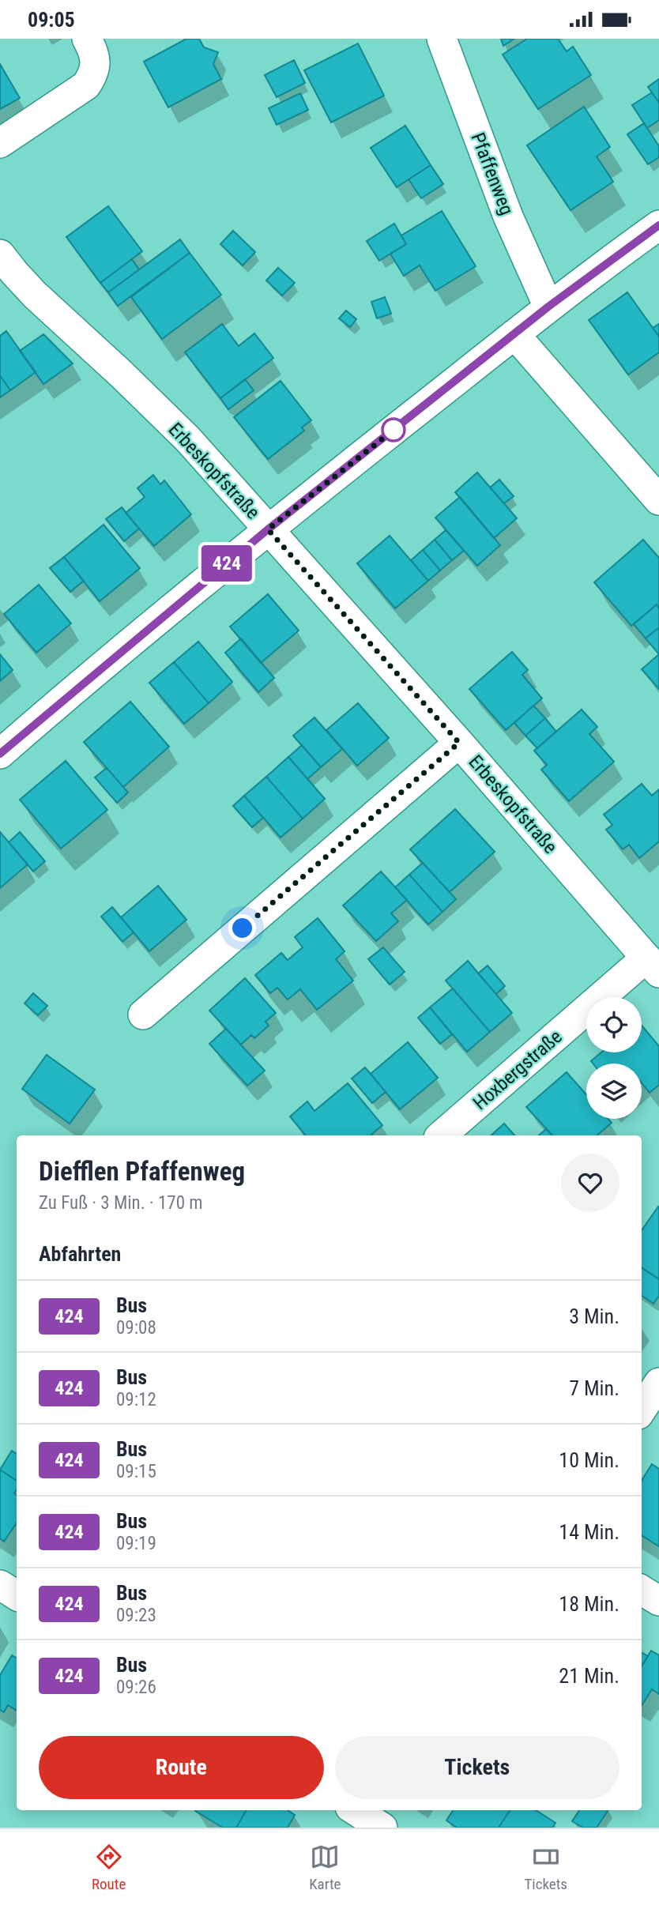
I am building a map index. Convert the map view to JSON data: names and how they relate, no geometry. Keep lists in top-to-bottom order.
{
  "streets": {
    "street": ["Pfaffenweg", "Erbeskopfstraße", "Hoxbergstraße"]
  },
  "crossings": [
    ["Erbeskopfstraße", "Hoxbergstraße"]
  ],
  "lines": ["bus line 424"],
  "page": {
    "status": "09:05",
    "on_map": "424",
    "heading": [
      ["Diefflen Pfaffenweg", "Zu Fuß · 3 Min. · 170 m"],
      "Abfahrten"
    ],
    "list": [
      {
        "mark": "424",
        "name": "Bus",
        "note": "09:08",
        "value": "3 Min."
      },
      {
        "mark": "424",
        "name": "Bus",
        "note": "09:12",
        "value": "7 Min."
      },
      {
        "mark": "424",
        "name": "Bus",
        "note": "09:15",
        "value": "10 Min."
      },
      {
        "mark": "424",
        "name": "Bus",
        "note": "09:19",
        "value": "14 Min."
      },
      {
        "mark": "424",
        "name": "Bus",
        "note": "09:23",
        "value": "18 Min."
      },
      {
        "mark": "424",
        "name": "Bus",
        "note": "09:26",
        "value": "21 Min."
      }
    ],
    "buttons": ["Route", "Tickets"],
    "tabs": ["Route", "Karte", "Tickets"]
  }
}
